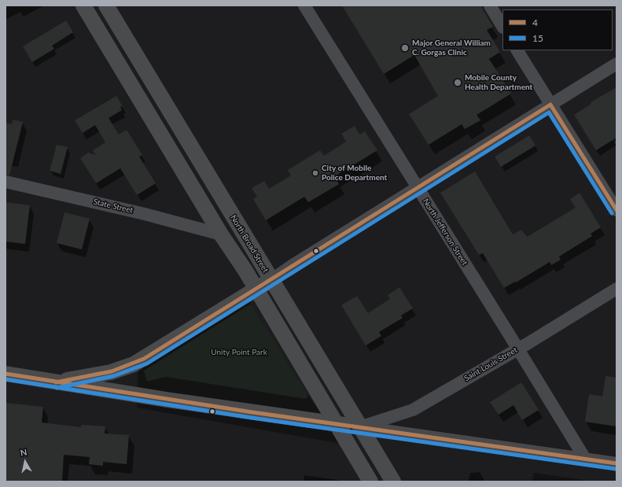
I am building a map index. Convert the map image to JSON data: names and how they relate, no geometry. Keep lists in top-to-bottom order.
{
  "streets": {
    "main road": ["North Broad Street"],
    "street": ["State Street", "North Jefferson Street", "Saint Louis Street"]
  },
  "crossings": [
    ["North Jefferson Street", "Saint Louis Street"],
    ["North Broad Street", "Saint Louis Street"]
  ],
  "parks": ["Unity Point Park"],
  "places": ["Major General William C. Gorgas Clinic", "Mobile County Health Department", "City of Mobile Police Department"],
  "lines": ["transit line 4", "transit line 15"],
  "legend": ["4", "15"],
  "north": "top"
}
